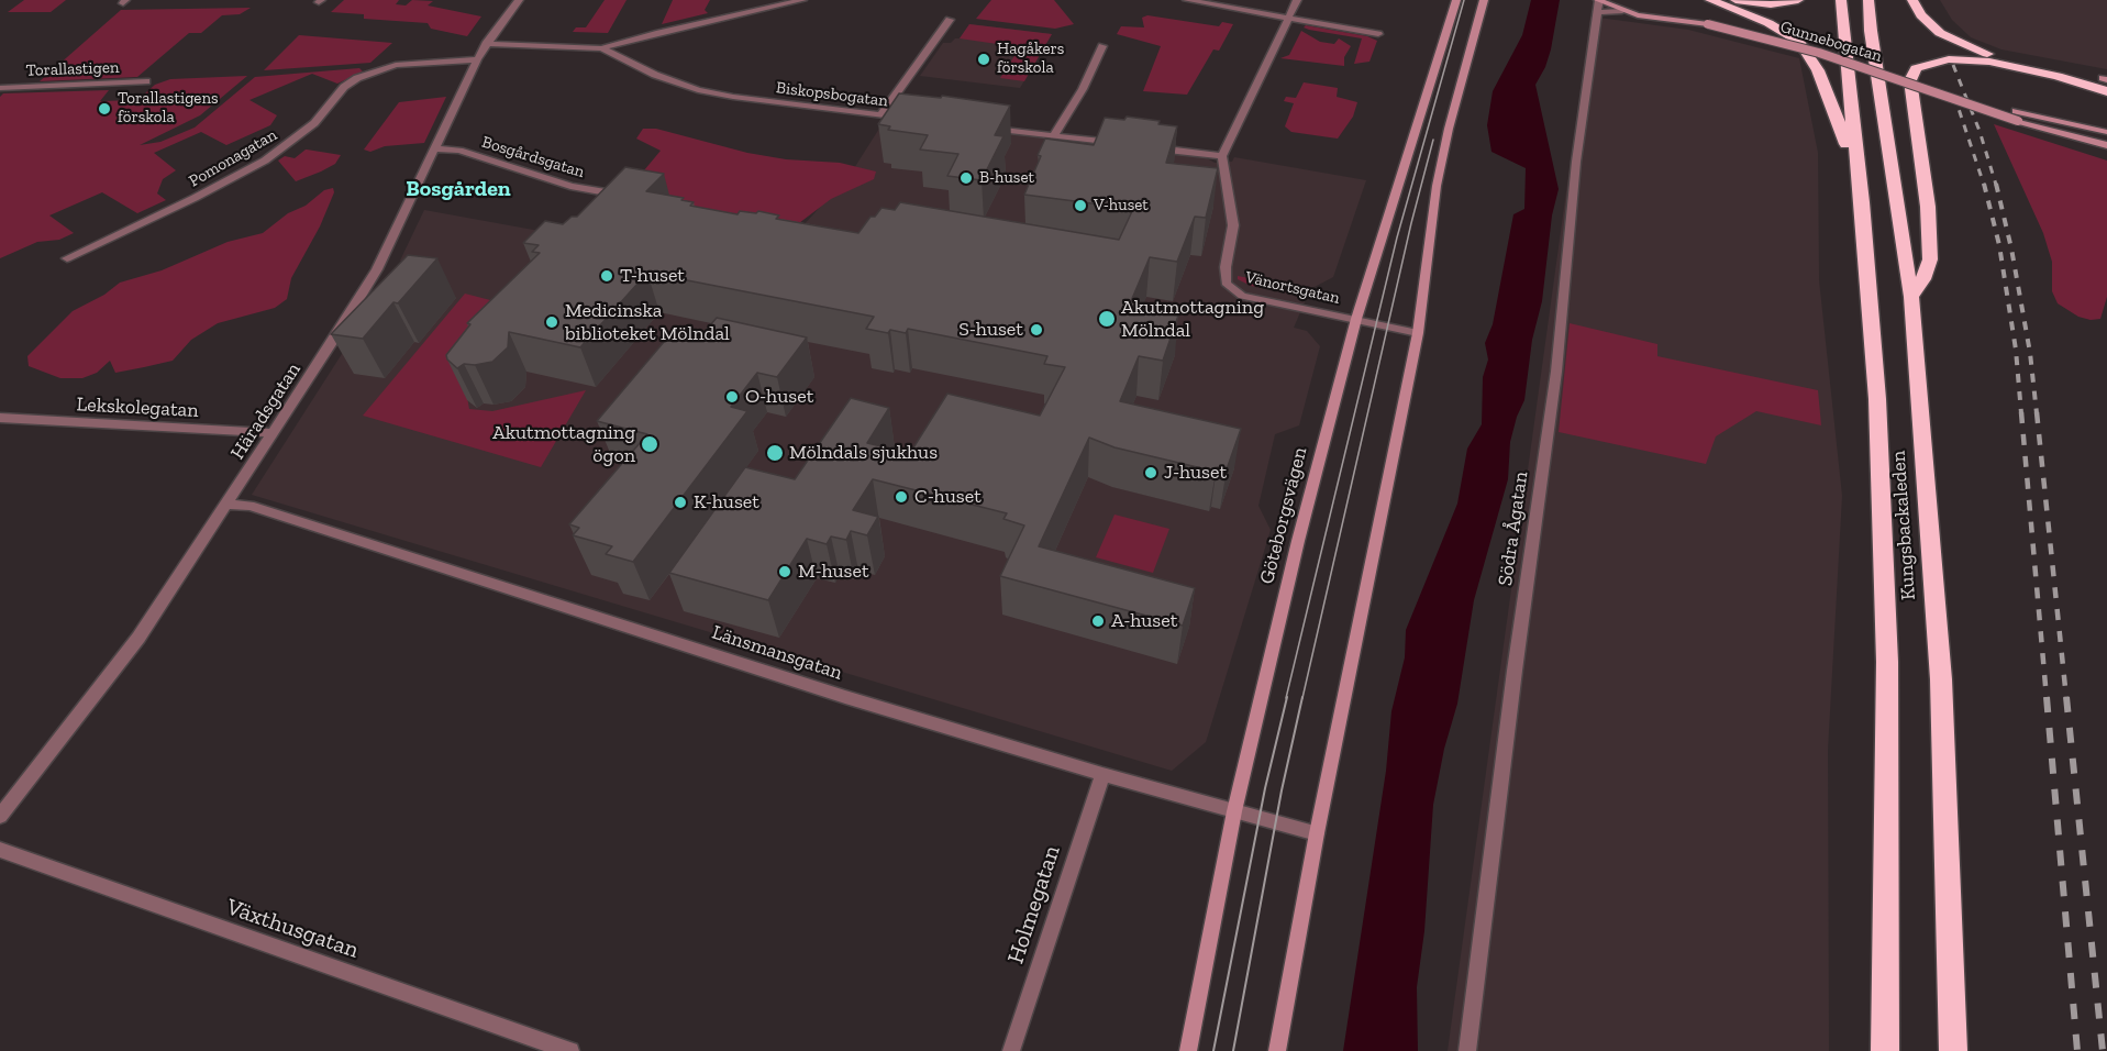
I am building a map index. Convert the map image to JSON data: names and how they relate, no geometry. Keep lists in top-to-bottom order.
{
  "streets": {
    "highway": ["Kungsbackaleden"],
    "main road": ["Gunnebogatan", "Göteborgsvägen"],
    "street": [
      "Torallastigen",
      "Biskopsbogatan",
      "Bosgårdsgatan",
      "Pomonagatan",
      "Vänortsgatan",
      "Lekskolegatan",
      "Häradsgatan",
      "Södra Ågatan",
      "Länsmansgatan",
      "Holmegatan",
      "Växthusgatan"
    ]
  },
  "crossings": [
    ["Biskopsbogatan", "Häradsgatan"],
    ["Bosgårdsgatan", "Häradsgatan"],
    ["Pomonagatan", "Häradsgatan"],
    ["Vänortsgatan", "Göteborgsvägen"],
    ["Lekskolegatan", "Häradsgatan"],
    ["Häradsgatan", "Länsmansgatan"],
    ["Göteborgsvägen", "Länsmansgatan"],
    ["Länsmansgatan", "Holmegatan"]
  ],
  "districts": ["Bosgården"],
  "places": [
    "Hagåkers förskola",
    "Torallastigens förskola",
    "B-huset",
    "V-huset",
    "T-huset",
    "Akutmottagning Mölndal",
    "Medicinska biblioteket Mölndal",
    "S-huset",
    "O-huset",
    "Akutmottagning ögon",
    "Mölndals sjukhus",
    "J-huset",
    "C-huset",
    "K-huset",
    "M-huset",
    "A-huset"
  ]
}
